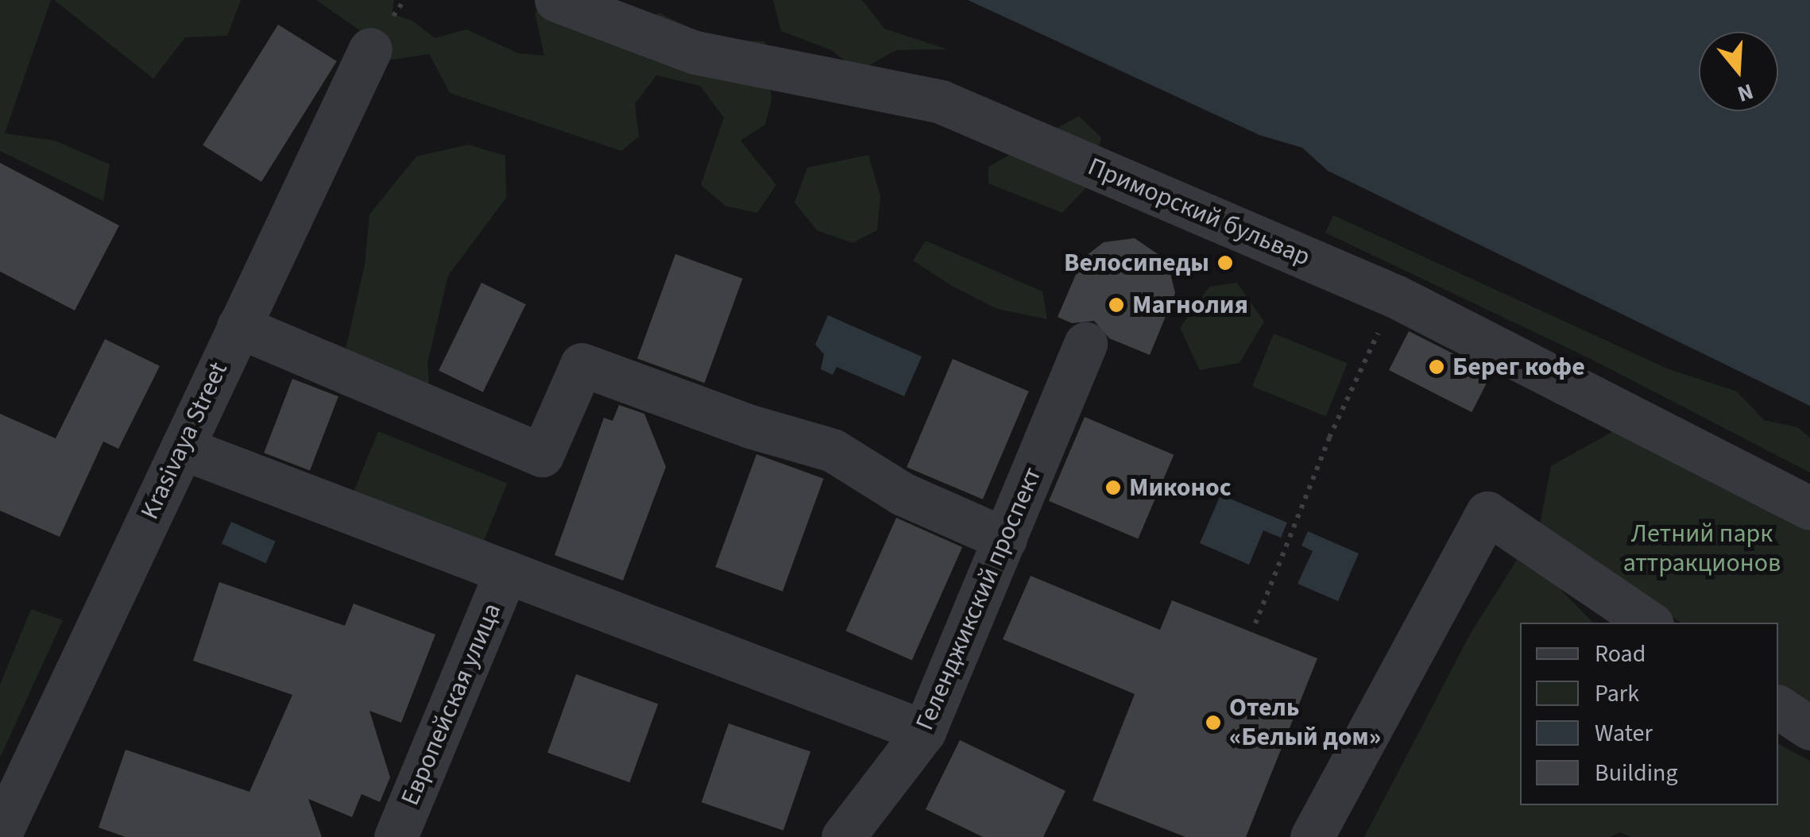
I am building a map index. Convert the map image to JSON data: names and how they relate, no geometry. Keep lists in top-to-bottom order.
{
  "streets": {
    "street": [
      "Приморский бульвар",
      "Krasivaya Street",
      "Геленджикский проспект",
      "Европейская улица"
    ]
  },
  "parks": ["Летний парк аттракционов"],
  "places": [
    "Велосипеды",
    "Магнолия",
    "Берег кофе",
    "Миконос",
    "Отель «Белый дом»"
  ],
  "legend": [
    "Road",
    "Park",
    "Water",
    "Building"
  ],
  "north": "bottom"
}
